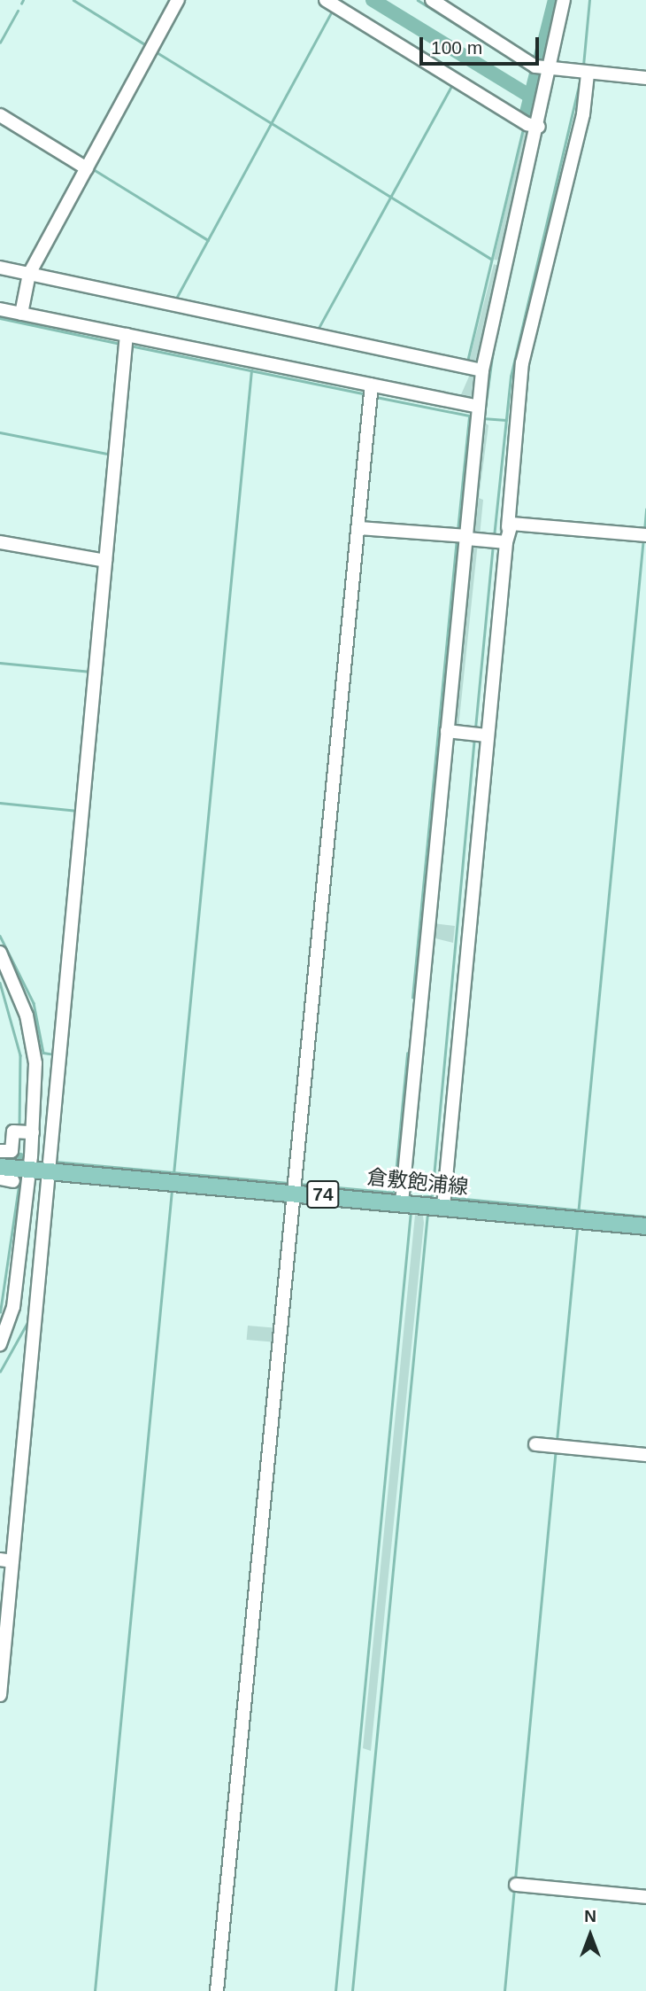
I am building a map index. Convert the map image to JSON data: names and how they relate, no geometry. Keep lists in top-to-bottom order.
{
  "streets": {
    "main road": ["倉敷飽浦線", "74"]
  },
  "scale_bar": "100 m",
  "north": "top"
}
